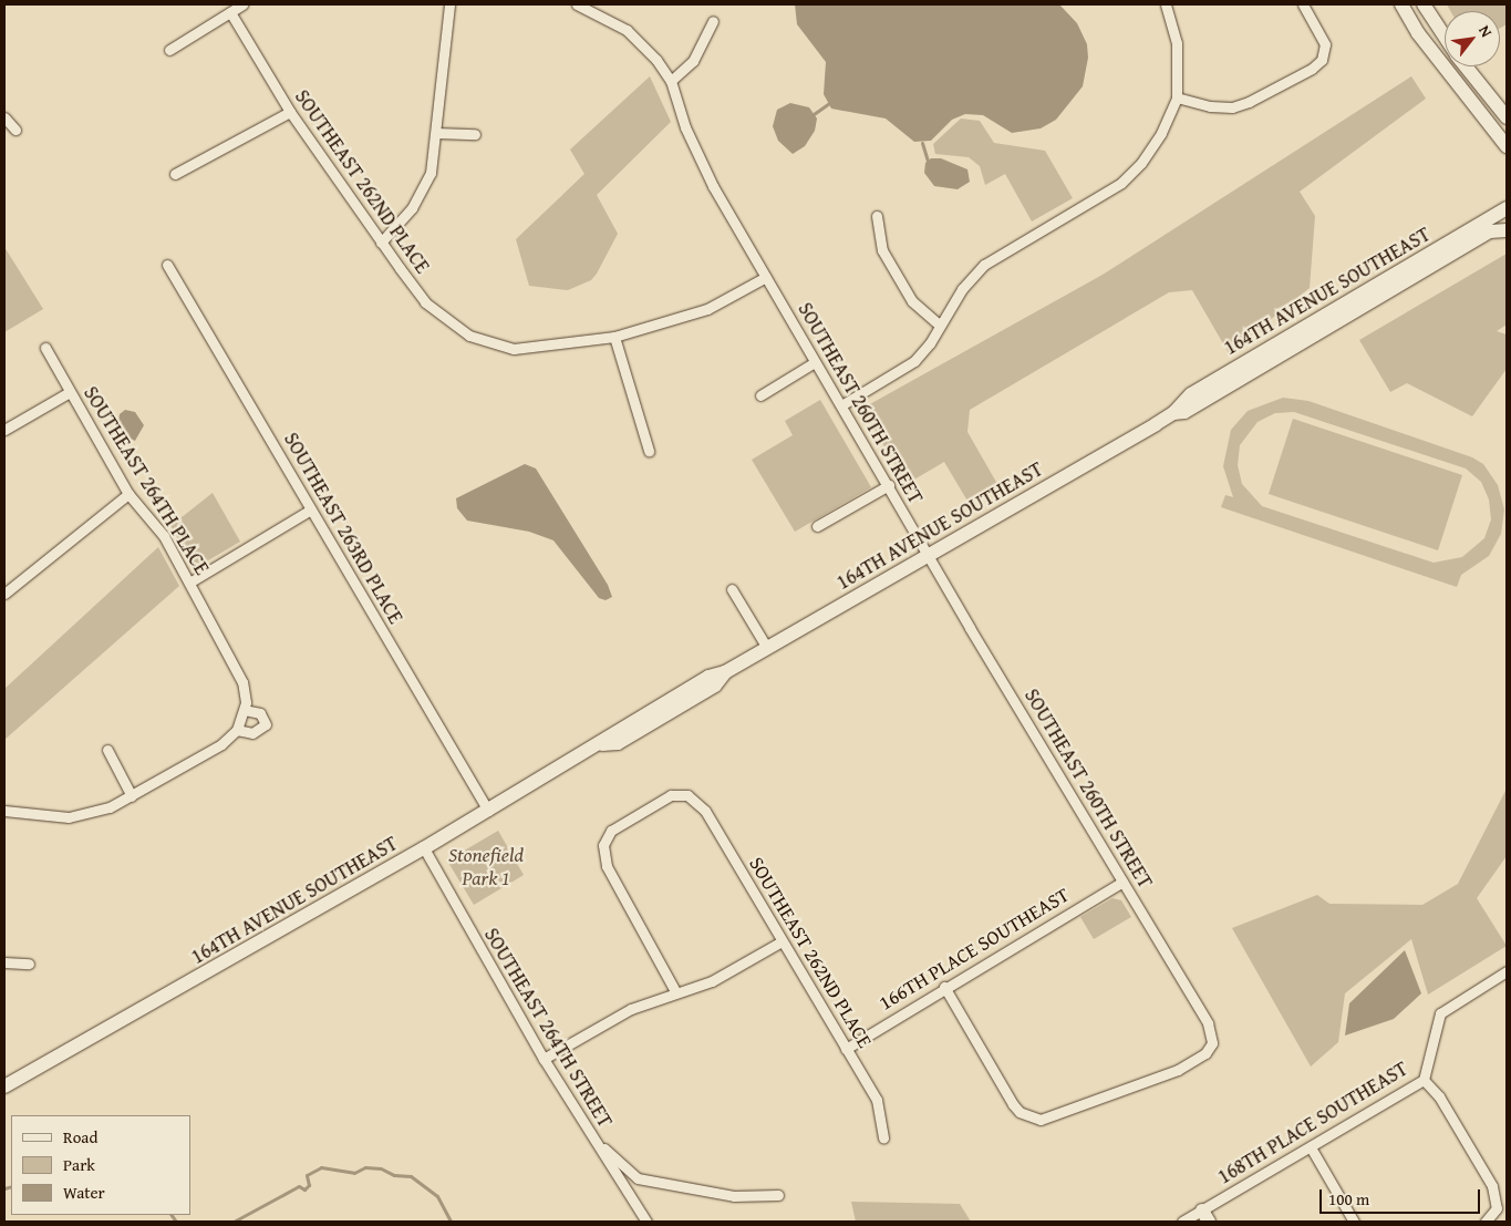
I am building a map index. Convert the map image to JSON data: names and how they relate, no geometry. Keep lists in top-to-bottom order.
{
  "streets": {
    "street": [
      "SOUTHEAST 262ND PLACE",
      "164TH AVENUE SOUTHEAST",
      "SOUTHEAST 260TH STREET",
      "SOUTHEAST 264TH PLACE",
      "SOUTHEAST 263RD PLACE",
      "166TH PLACE SOUTHEAST",
      "SOUTHEAST 264TH STREET",
      "168TH PLACE SOUTHEAST"
    ]
  },
  "crossings": [
    ["SOUTHEAST 262ND PLACE", "SOUTHEAST 260TH STREET"],
    ["SOUTHEAST 262ND PLACE", "166TH PLACE SOUTHEAST"],
    ["164TH AVENUE SOUTHEAST", "SOUTHEAST 260TH STREET"],
    ["164TH AVENUE SOUTHEAST", "SOUTHEAST 263RD PLACE"],
    ["164TH AVENUE SOUTHEAST", "SOUTHEAST 264TH STREET"],
    ["SOUTHEAST 260TH STREET", "166TH PLACE SOUTHEAST"]
  ],
  "parks": ["Stonefield Park 1"],
  "legend": ["Road", "Park", "Water"],
  "scale_bar": "100 m",
  "north": "top right"
}
